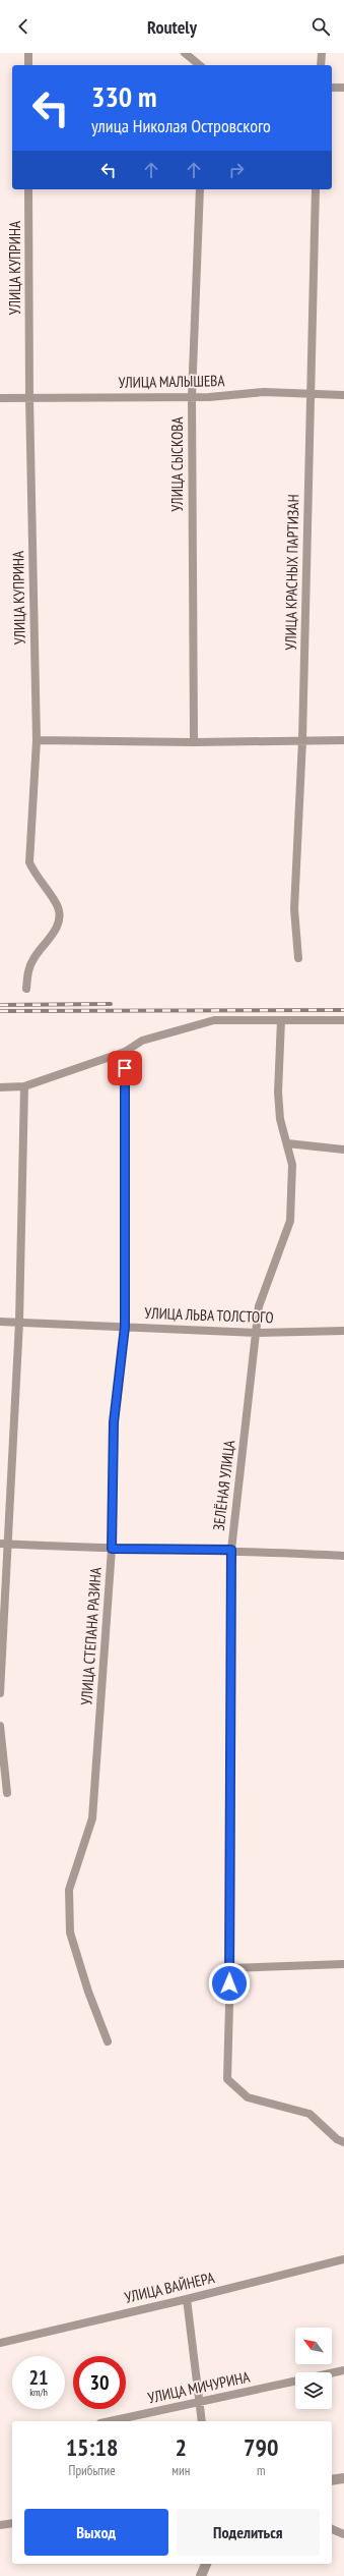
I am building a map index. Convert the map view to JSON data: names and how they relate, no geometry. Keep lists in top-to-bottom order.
{
  "streets": {
    "street": [
      "УЛИЦА КУПРИНА",
      "УЛИЦА МАЛЫШЕВА",
      "УЛИЦА СЫСКОВА",
      "УЛИЦА КРАСНЫХ ПАРТИЗАН",
      "УЛИЦА ЛЬВА ТОЛСТОГО",
      "ЗЕЛЁНАЯ УЛИЦА",
      "УЛИЦА СТЕПАНА РАЗИНА",
      "УЛИЦА ВАЙНЕРА",
      "УЛИЦА МИЧУРИНА"
    ]
  },
  "crossings": [
    ["УЛИЦА КУПРИНА", "УЛИЦА МАЛЫШЕВА"],
    ["УЛИЦА МАЛЫШЕВА", "УЛИЦА СЫСКОВА"],
    ["УЛИЦА МАЛЫШЕВА", "УЛИЦА КРАСНЫХ ПАРТИЗАН"],
    ["УЛИЦА ЛЬВА ТОЛСТОГО", "ЗЕЛЁНАЯ УЛИЦА"],
    ["УЛИЦА ЛЬВА ТОЛСТОГО", "УЛИЦА СТЕПАНА РАЗИНА"]
  ],
  "north": "top left",
  "page": {
    "header": "Routely",
    "turn": ["330 m", "улица Николая Островского"],
    "speed": "21 km/h",
    "limit": "30",
    "eta": [
      "15:18",
      "Прибытие",
      "2",
      "мин",
      "790",
      "m"
    ],
    "buttons": ["Выход", "Поделиться"]
  }
}
